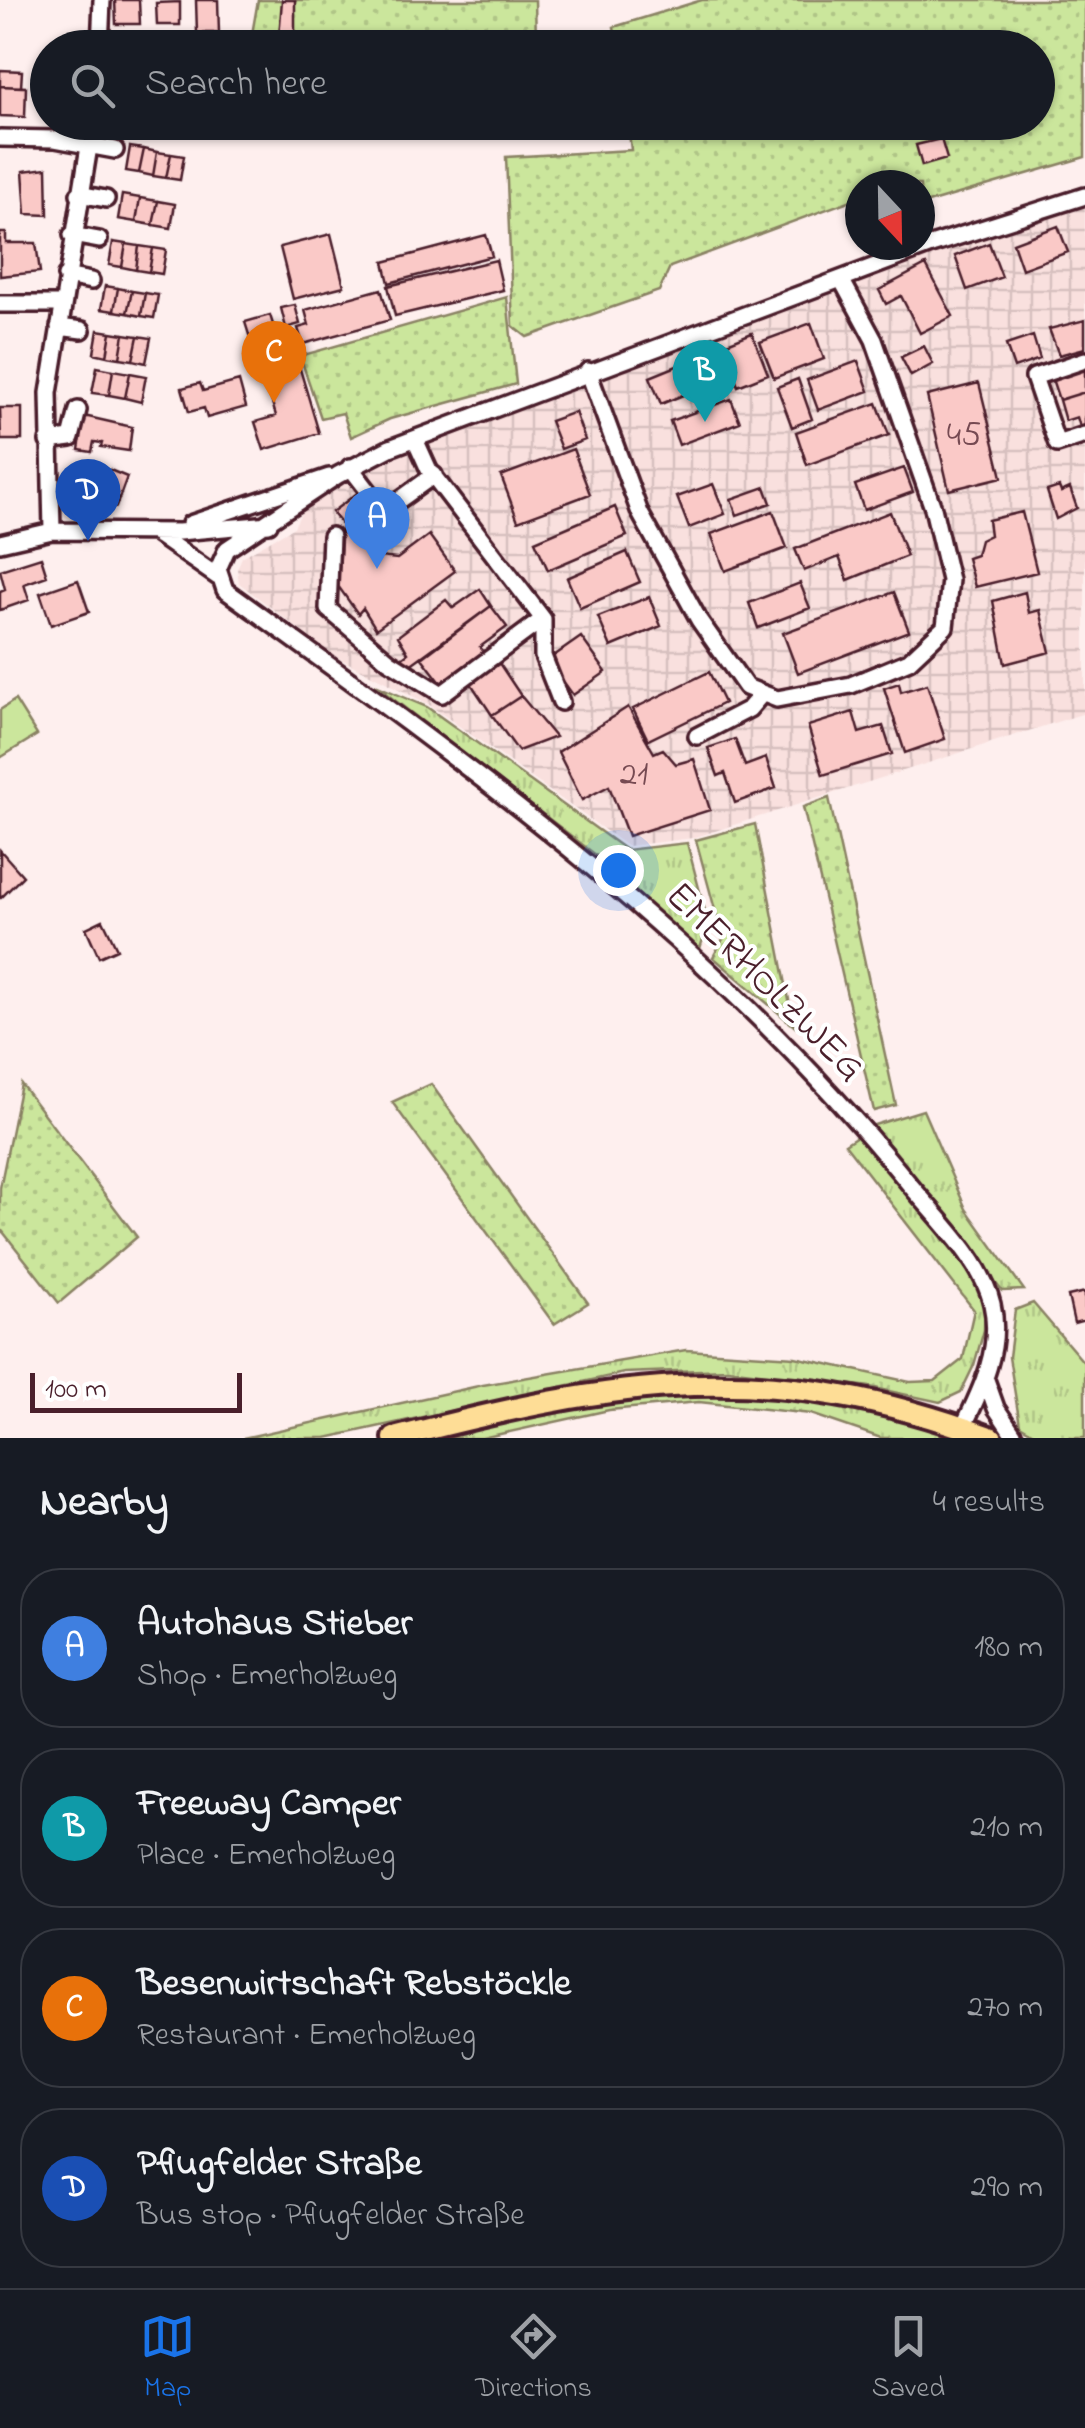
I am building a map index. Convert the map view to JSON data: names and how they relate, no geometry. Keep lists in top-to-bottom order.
{
  "streets": {
    "street": ["EMERHOLZWEG"]
  },
  "house_numbers": ["45", "21"],
  "scale_bar": "100 m",
  "north": "bottom",
  "page": {
    "search": "Search here",
    "pins": [
      "C",
      "B",
      "D",
      "A"
    ],
    "scale": "100 m",
    "heading": ["Nearby", "4 results"],
    "list": [
      {
        "mark": "A",
        "name": "Autohaus Stieber",
        "note": "Shop · Emerholzweg",
        "value": "180 m"
      },
      {
        "mark": "B",
        "name": "Freeway Camper",
        "note": "Place · Emerholzweg",
        "value": "210 m"
      },
      {
        "mark": "C",
        "name": "Besenwirtschaft Rebstöckle",
        "note": "Restaurant · Emerholzweg",
        "value": "270 m"
      },
      {
        "mark": "D",
        "name": "Pflugfelder Straße",
        "note": "Bus stop · Pflugfelder Straße",
        "value": "290 m"
      }
    ],
    "nav": ["Map", "Directions", "Saved"]
  }
}
